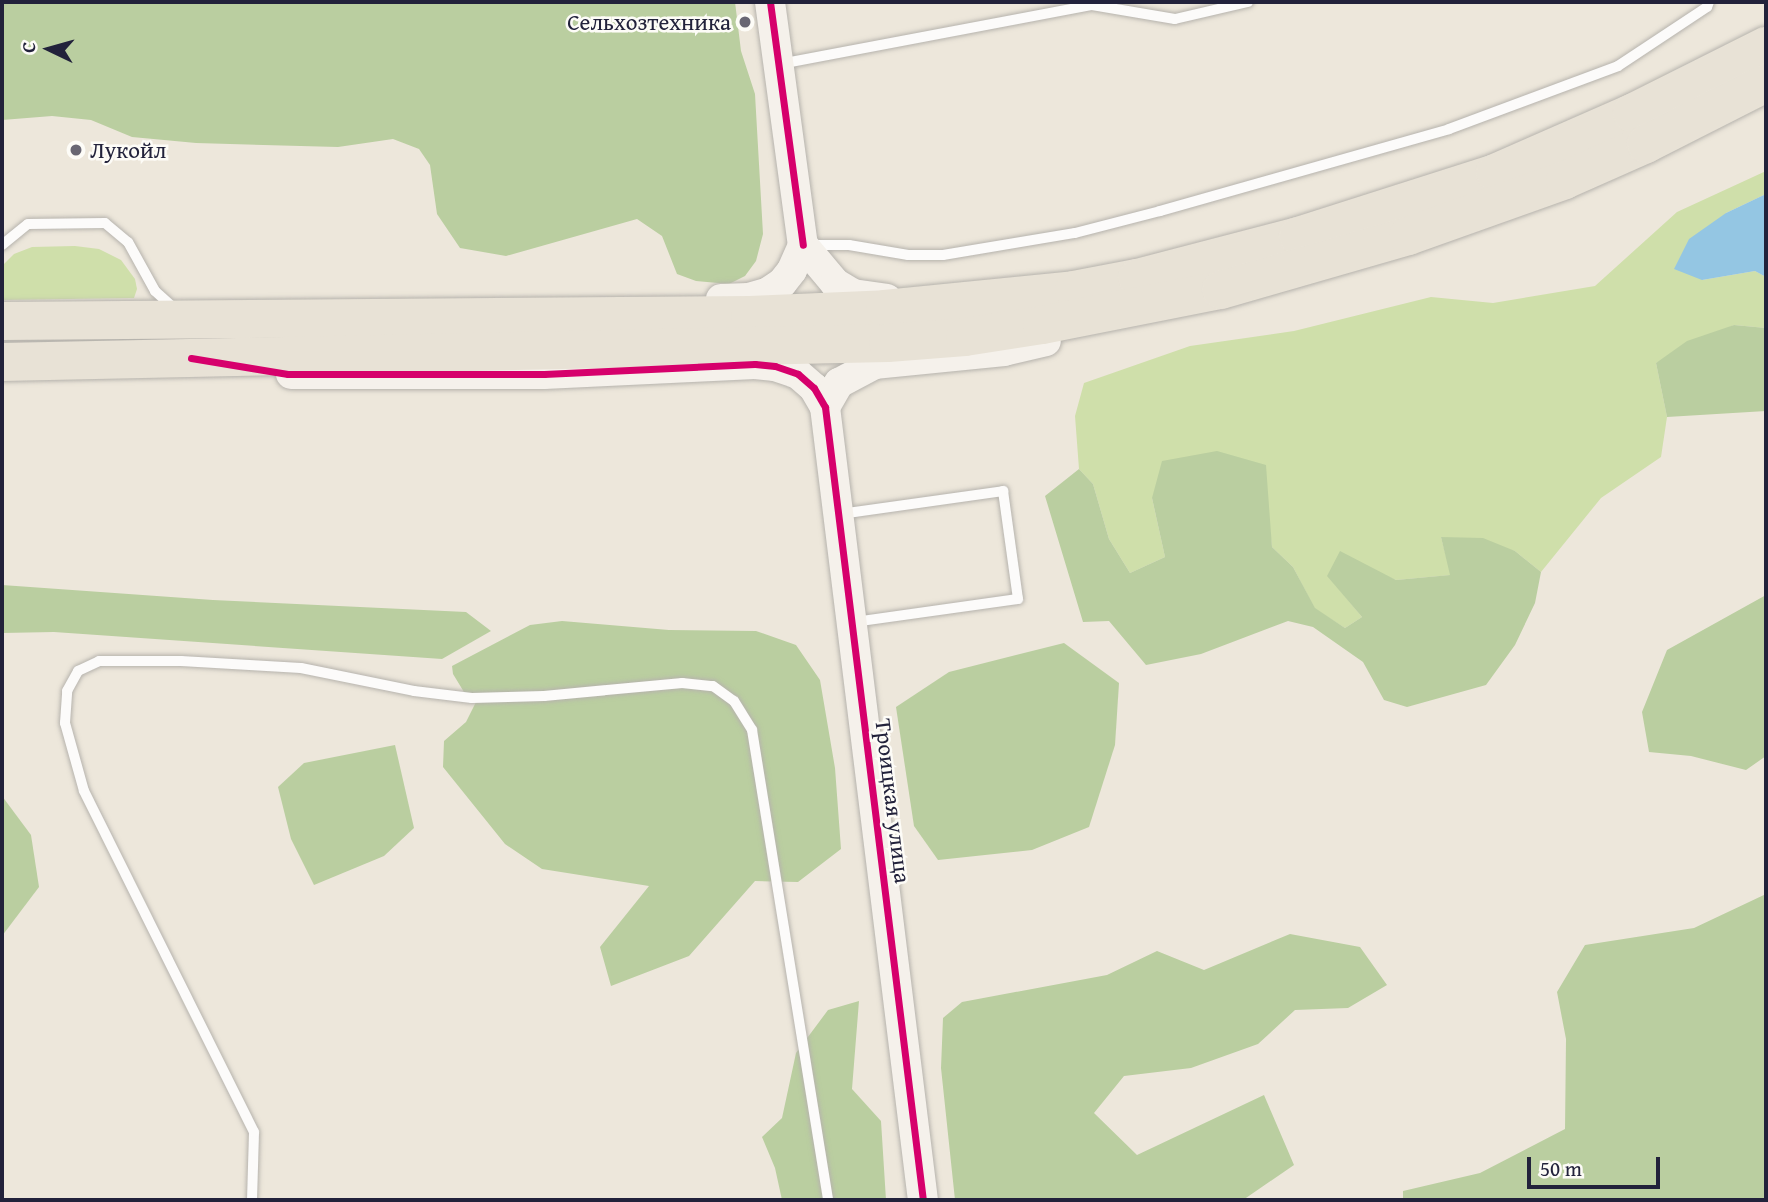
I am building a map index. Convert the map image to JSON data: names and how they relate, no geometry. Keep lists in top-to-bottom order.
{
  "streets": {
    "street": ["Троицкая улица"]
  },
  "places": ["Сельхозтехника", "Лукойл"],
  "scale_bar": "50 m",
  "north": "left"
}
